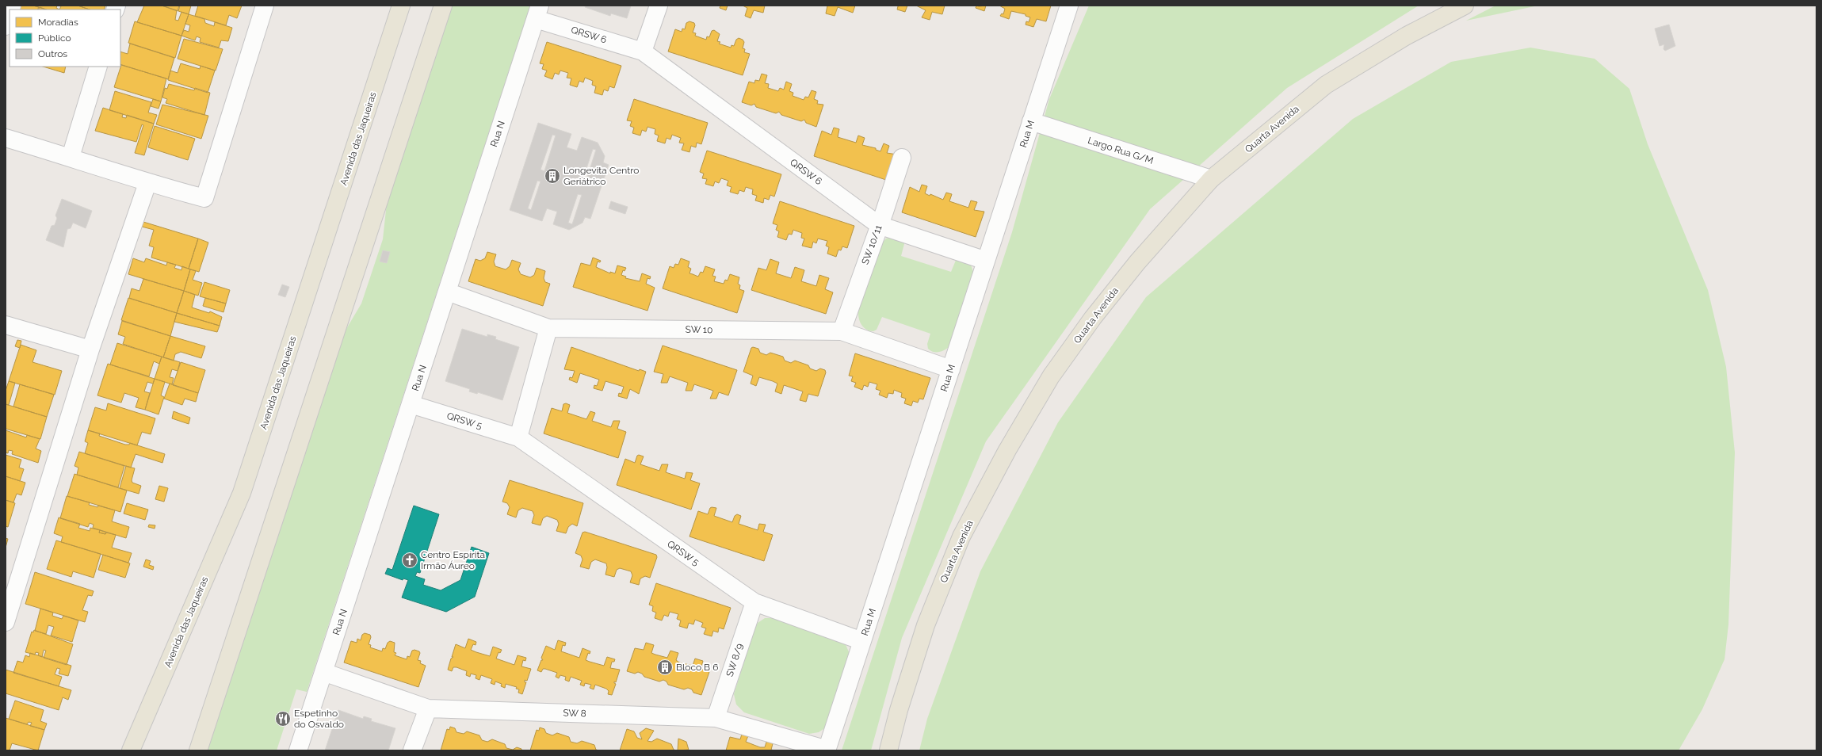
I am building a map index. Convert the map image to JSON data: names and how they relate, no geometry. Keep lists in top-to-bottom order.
{
  "streets": {
    "main road": ["Quarta Avenida", "Avenida das Jaqueiras"],
    "street": [
      "QRSW 6",
      "Rua N",
      "Rua M",
      "Largo Rua G/M",
      "SW 10/11",
      "SW 10",
      "QRSW 5",
      "SW 8/9",
      "SW 8"
    ]
  },
  "crossings": [
    ["QRSW 6", "Rua N"],
    ["QRSW 6", "Rua M"],
    ["QRSW 6", "SW 10/11"],
    ["Quarta Avenida", "Largo Rua G/M"],
    ["Rua N", "SW 10"],
    ["Rua N", "QRSW 5"],
    ["Rua N", "SW 8"],
    ["Rua M", "Largo Rua G/M"],
    ["Rua M", "SW 10"],
    ["Rua M", "QRSW 5"],
    ["Rua M", "SW 8"],
    ["SW 10/11", "SW 10"],
    ["QRSW 5", "SW 8/9"],
    ["SW 8/9", "SW 8"]
  ],
  "places": {
    "building": ["Longevita Centro Geriátrico", "Bloco B 6"],
    "church": ["Centro Espírita Irmão Áureo"],
    "restaurant": ["Espetinho do Osvaldo"]
  },
  "legend": ["Moradias", "Público", "Outros"]
}
